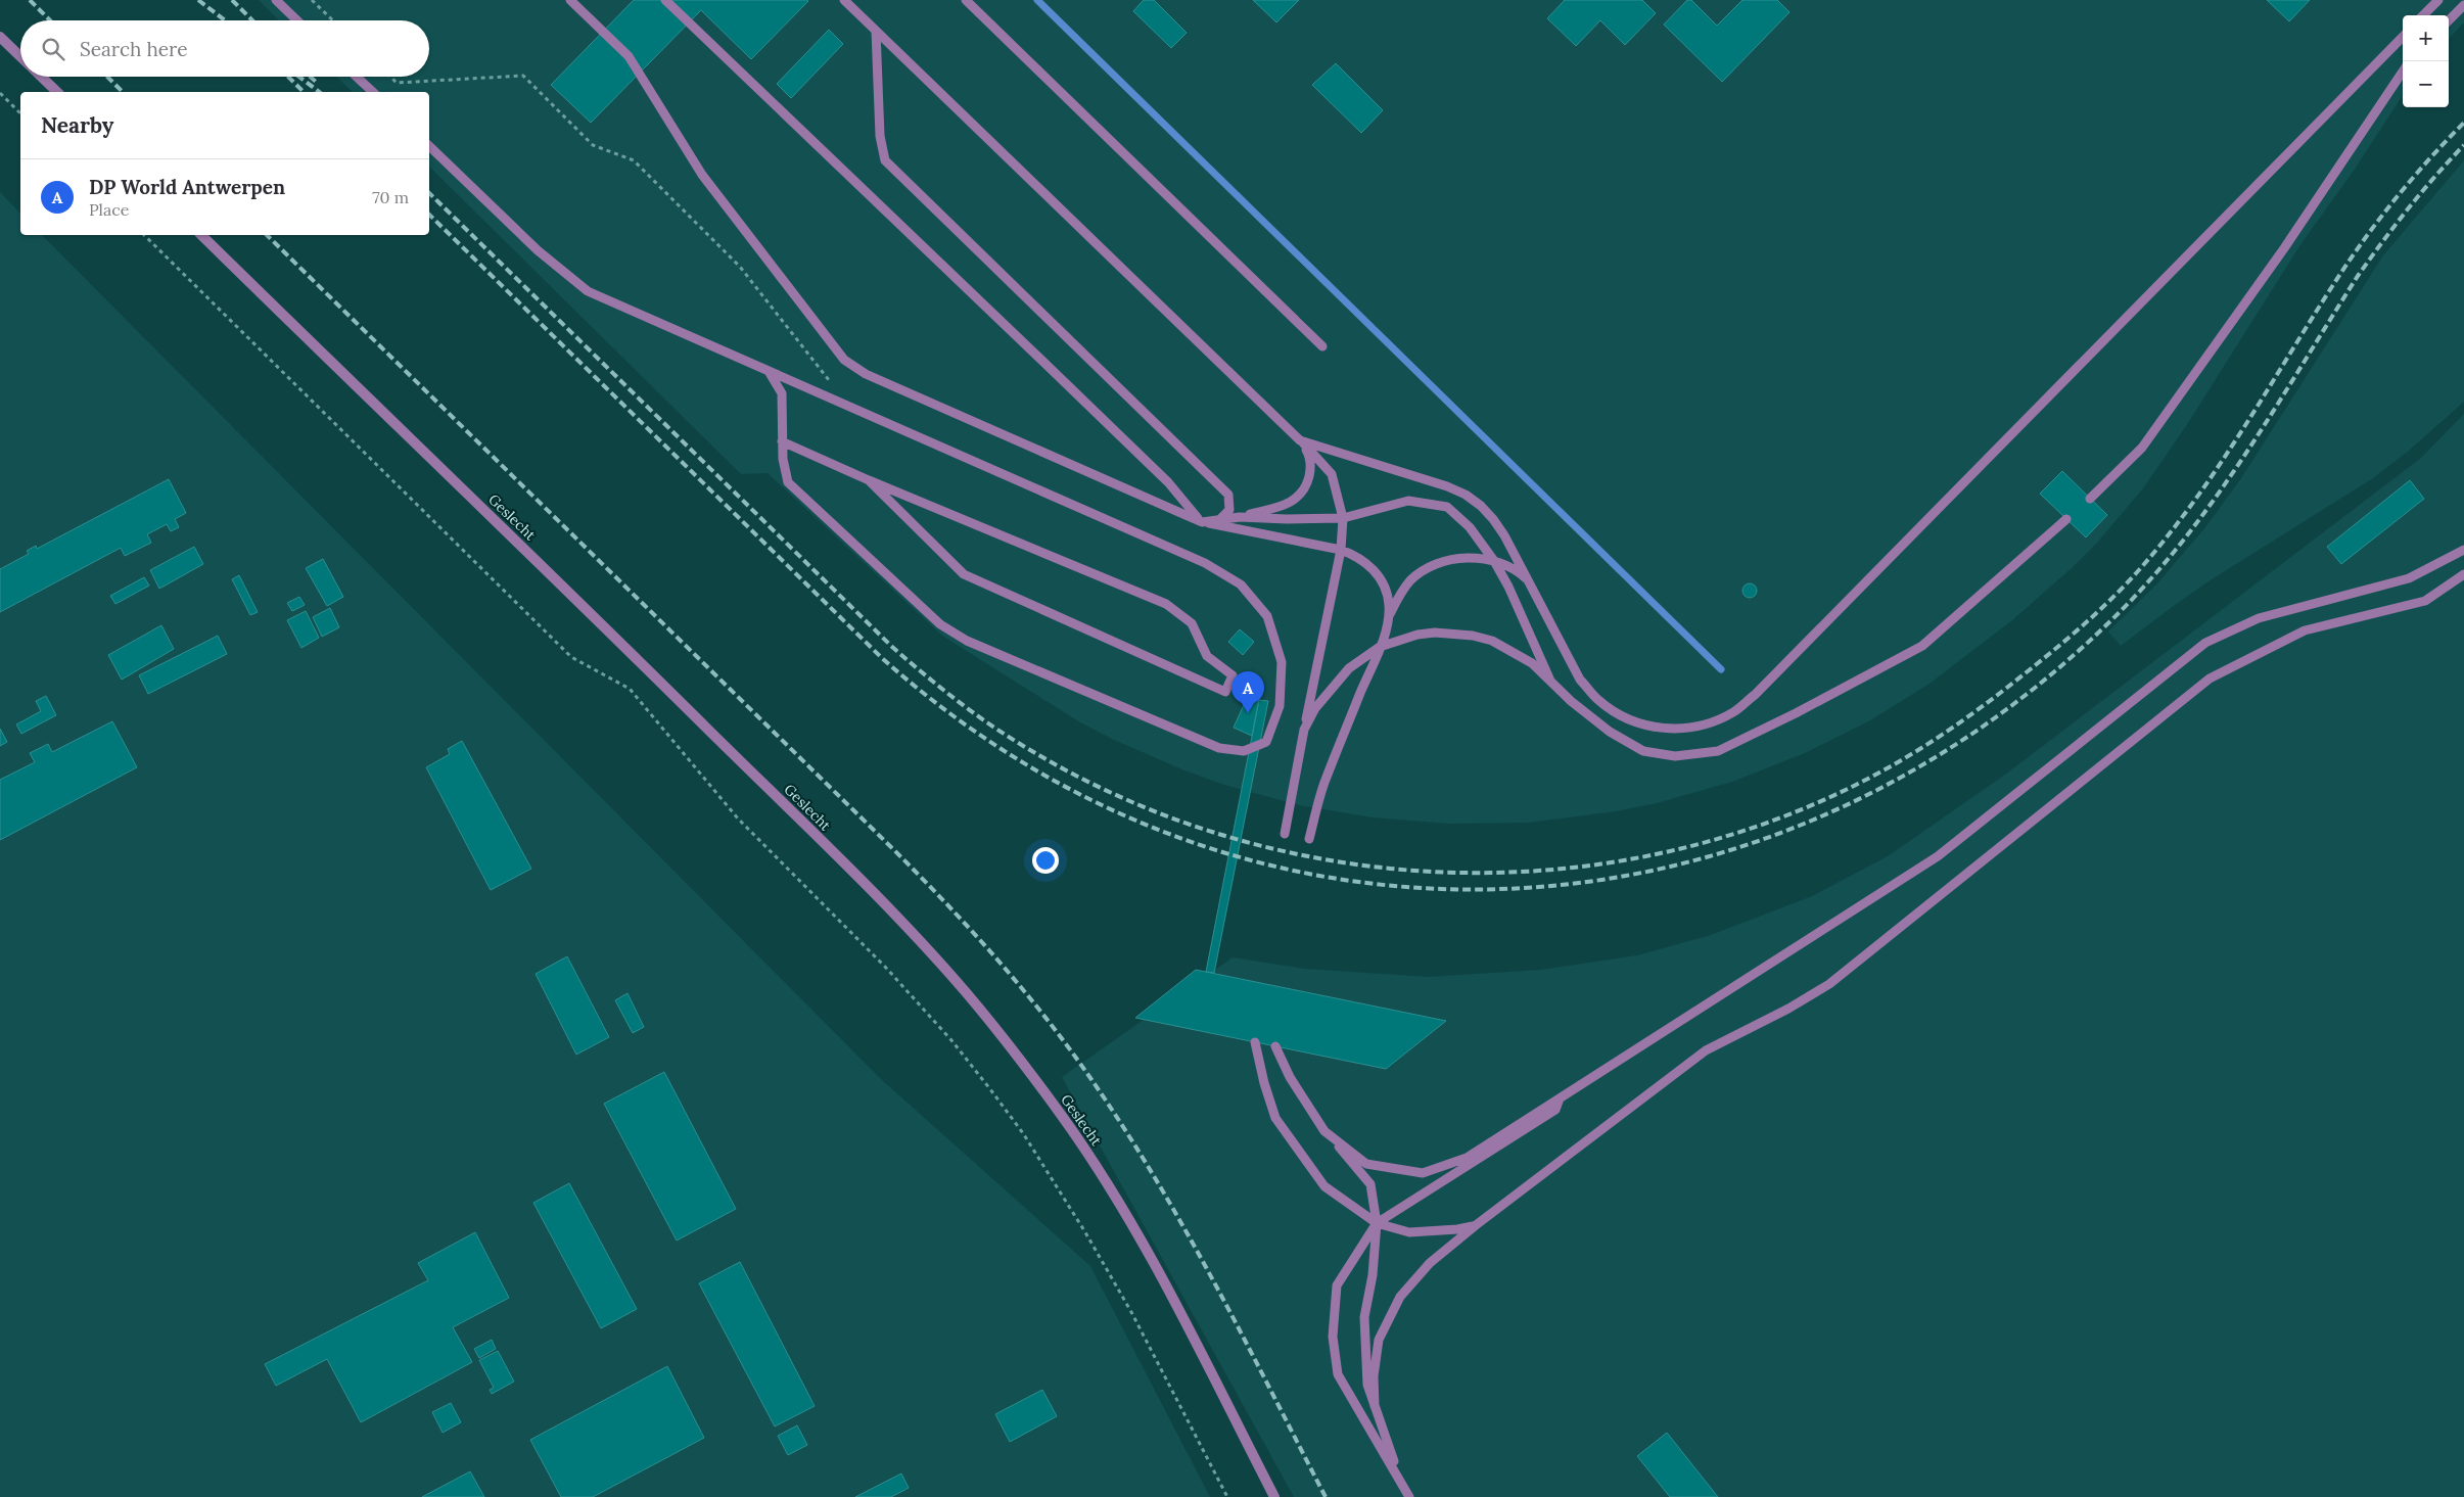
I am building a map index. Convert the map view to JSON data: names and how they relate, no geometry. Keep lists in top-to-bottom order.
{
  "streets": {
    "street": ["Geslecht"]
  },
  "page": {
    "map_buttons": ["+", "−"],
    "search": "Search here",
    "heading": "Nearby",
    "list": [
      {
        "mark": "A",
        "name": "DP World Antwerpen",
        "note": "Place",
        "value": "70 m"
      }
    ],
    "pins": "A"
  }
}
